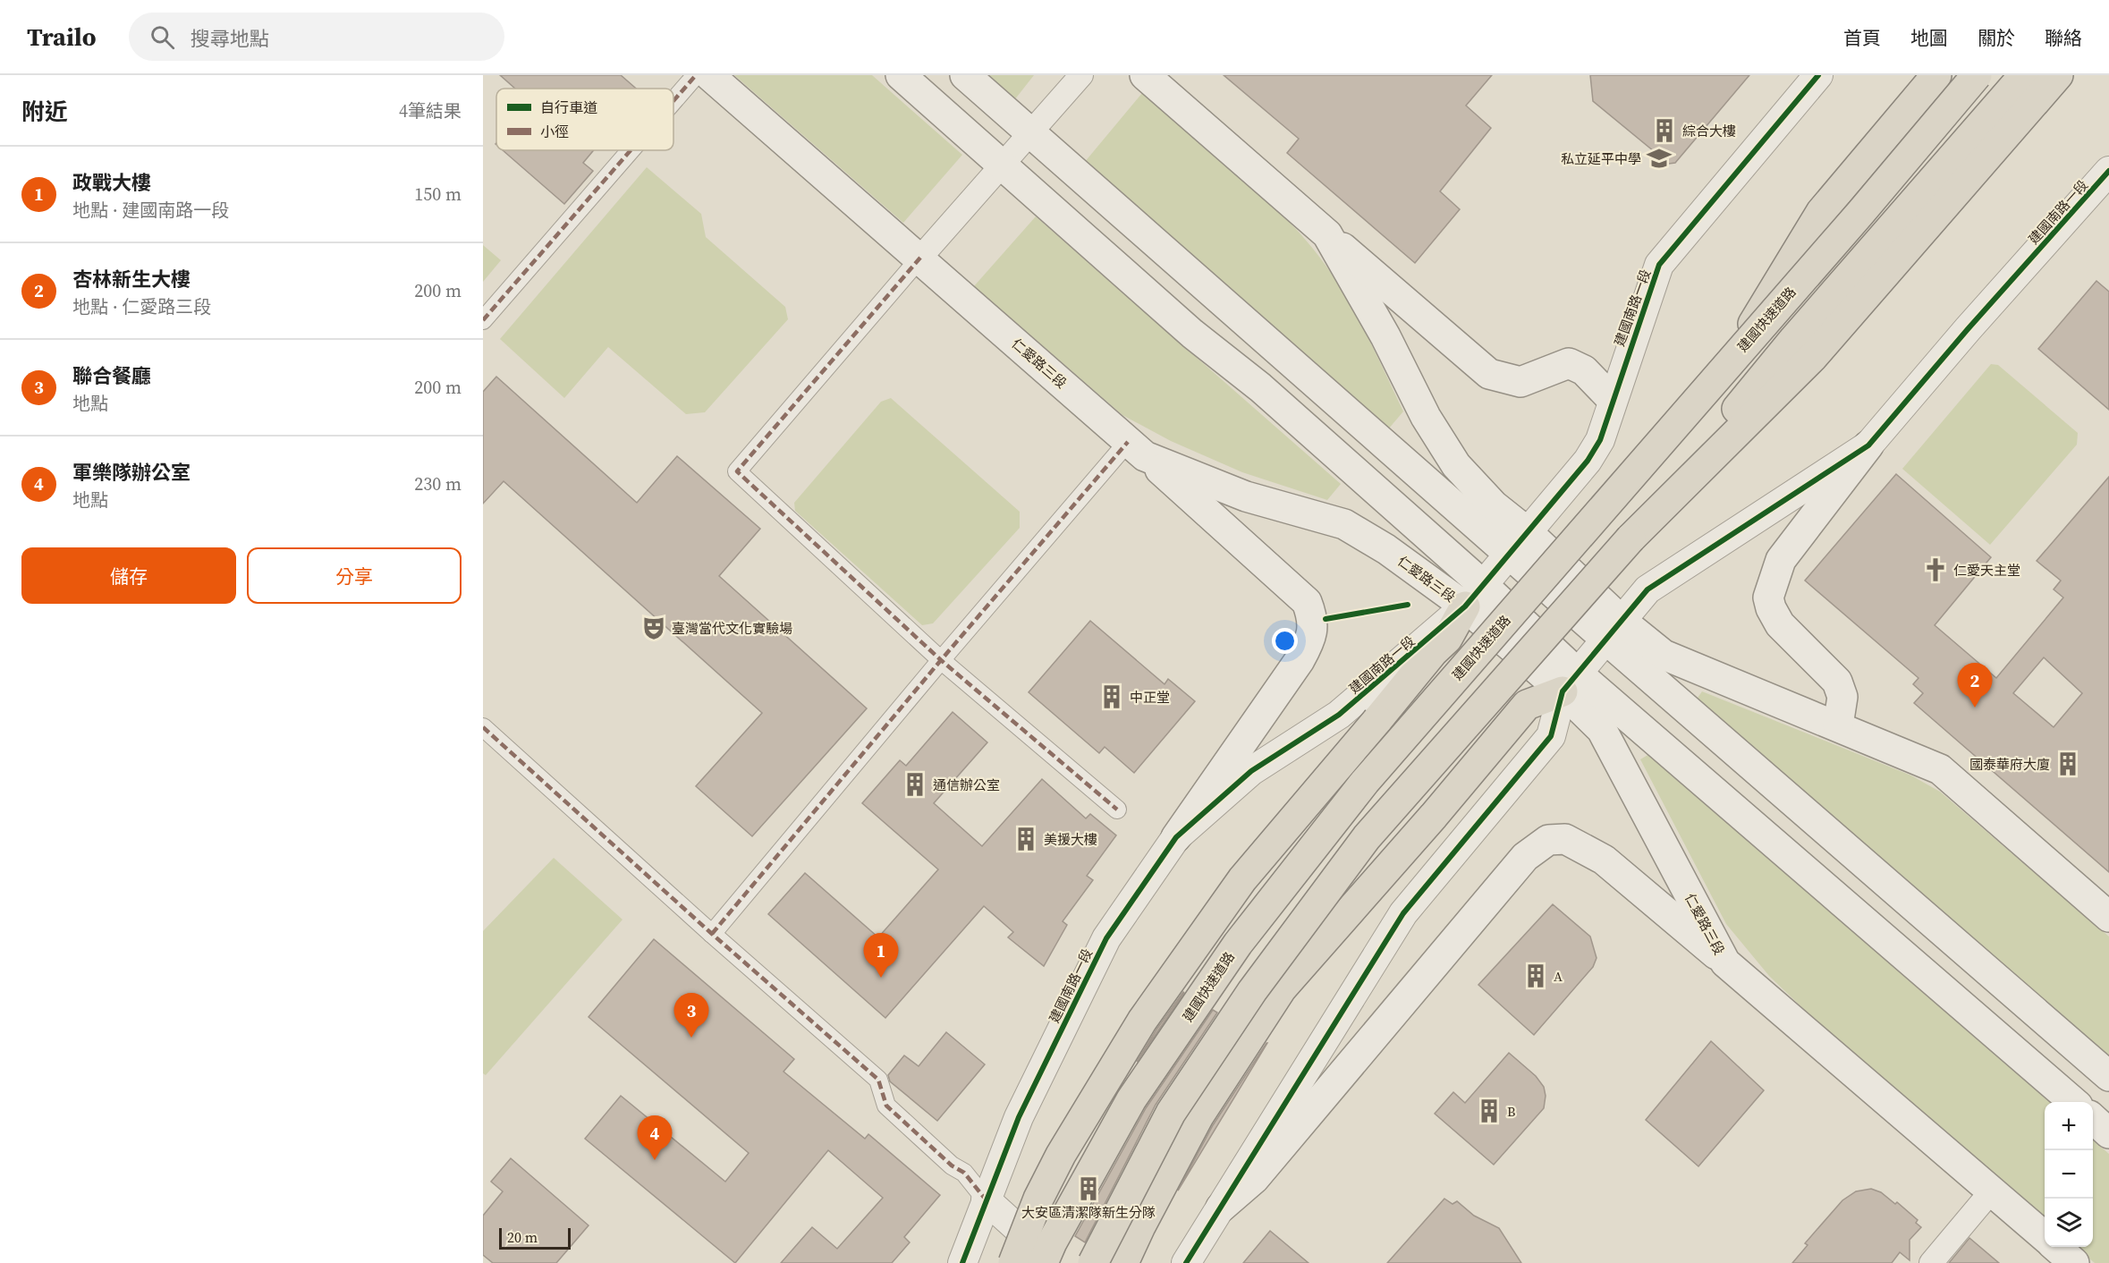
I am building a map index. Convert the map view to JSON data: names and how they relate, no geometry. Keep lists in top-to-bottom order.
{
  "streets": {
    "highway": ["建國快速道路"],
    "main road": ["仁愛路三段"],
    "street": ["建國南路一段"]
  },
  "crossings": [
    ["建國南路一段", "仁愛路三段"]
  ],
  "places": {
    "building": [
      "綜合大樓",
      "中正堂",
      "國泰華府大廈",
      "通信辦公室",
      "美援大樓",
      "A",
      "B",
      "大安區清潔隊新生分隊"
    ],
    "school or university": ["私立延平中學"],
    "church": ["仁愛天主堂"],
    "theatre": ["臺灣當代文化實驗場"]
  },
  "legend": ["自行車道", "小徑"],
  "scale_bar": "20 m",
  "page": {
    "header": "Trailo",
    "search": "搜尋地點",
    "nav": [
      "首頁",
      "地圖",
      "關於",
      "聯絡"
    ],
    "heading": ["附近", "4筆結果"],
    "list": [
      {
        "mark": "1",
        "name": "政戰大樓",
        "note": "地點 · 建國南路一段",
        "value": "150 m"
      },
      {
        "mark": "2",
        "name": "杏林新生大樓",
        "note": "地點 · 仁愛路三段",
        "value": "200 m"
      },
      {
        "mark": "3",
        "name": "聯合餐廳",
        "note": "地點",
        "value": "200 m"
      },
      {
        "mark": "4",
        "name": "軍樂隊辦公室",
        "note": "地點",
        "value": "230 m"
      }
    ],
    "buttons": ["儲存", "分享"],
    "pins": [
      "2",
      "1",
      "3",
      "4"
    ],
    "map_buttons": ["+", "−"],
    "scale": "20 m"
  }
}
